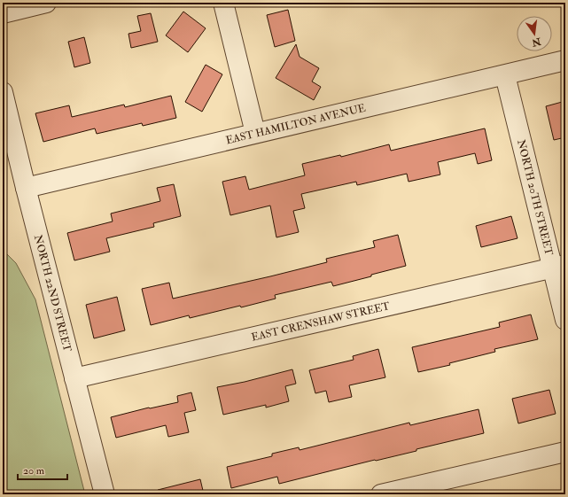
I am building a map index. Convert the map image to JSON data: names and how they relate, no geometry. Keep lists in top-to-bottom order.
{
  "streets": {
    "street": [
      "EAST HAMILTON AVENUE",
      "NORTH 20TH STREET",
      "NORTH 22ND STREET",
      "EAST CRENSHAW STREET"
    ]
  },
  "crossings": [
    ["EAST HAMILTON AVENUE", "NORTH 20TH STREET"],
    ["EAST HAMILTON AVENUE", "NORTH 22ND STREET"],
    ["NORTH 20TH STREET", "EAST CRENSHAW STREET"],
    ["NORTH 22ND STREET", "EAST CRENSHAW STREET"]
  ],
  "scale_bar": "20 m",
  "north": "bottom"
}
